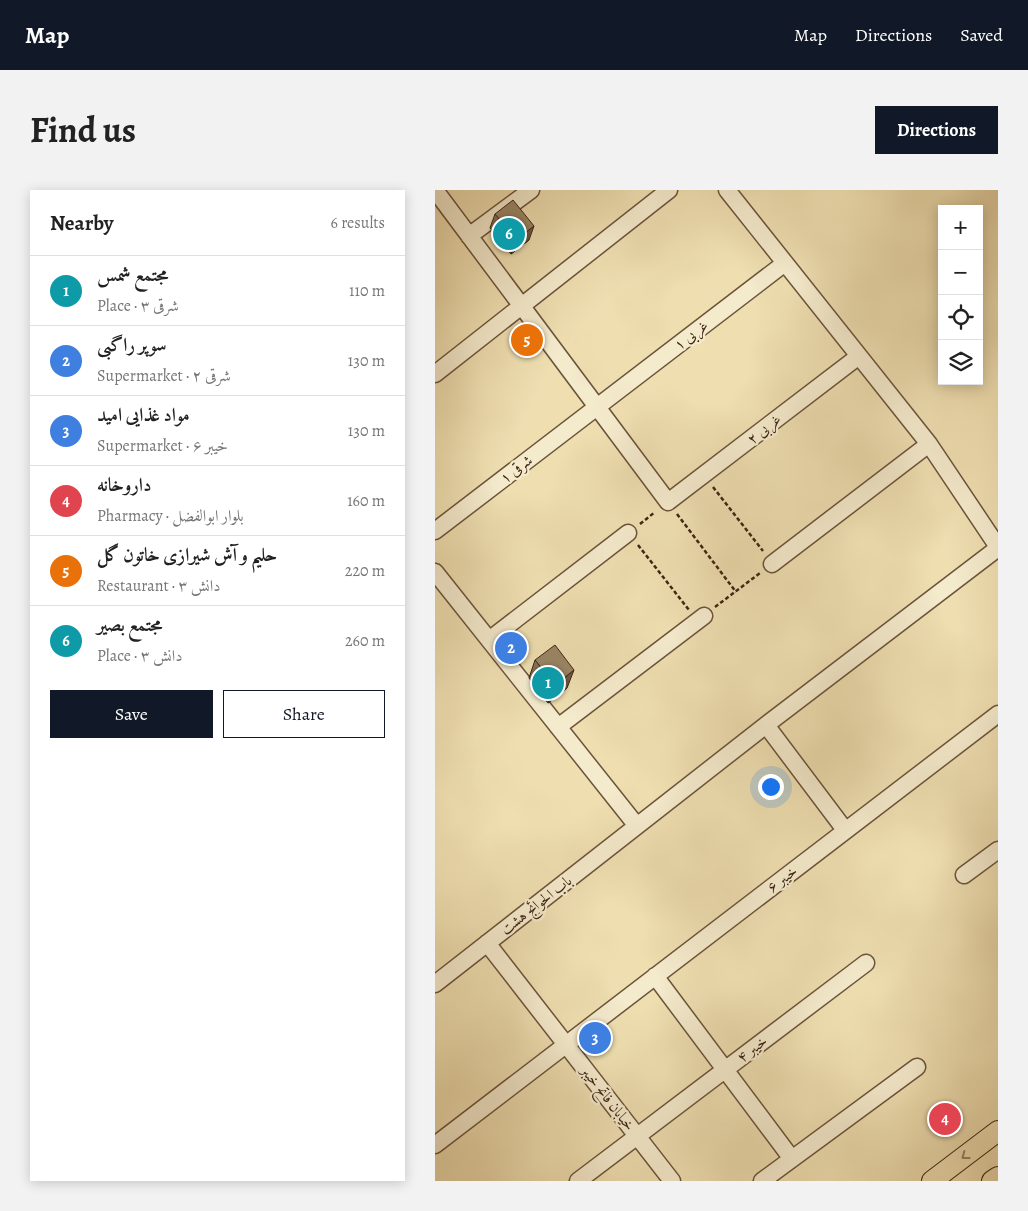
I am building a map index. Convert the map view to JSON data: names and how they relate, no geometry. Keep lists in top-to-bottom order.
{
  "streets": {
    "street": [
      "۱ غربی",
      "۲ غربی",
      "۱ شرقی",
      "خیبر ۶",
      "باب الحوائج هشت",
      "خیبر ۴",
      "خیابان فاتح خیبر"
    ]
  },
  "crossings": [
    ["۱ غربی", "۱ شرقی"],
    ["خیبر ۶", "خیابان فاتح خیبر"],
    ["باب الحوائج هشت", "خیابان فاتح خیبر"],
    ["خیبر ۴", "خیابان فاتح خیبر"]
  ],
  "page": {
    "header": "Map",
    "nav": ["Map", "Directions", "Saved"],
    "title": "Find us",
    "buttons": [
      "Directions",
      ["Save", "Share"]
    ],
    "heading": ["Nearby", "6 results"],
    "map_buttons": ["+", "−"],
    "pins": [
      "6",
      "5",
      "2",
      "1",
      "3",
      "4"
    ],
    "list": [
      {
        "mark": "1",
        "name": "مجتمع شمس",
        "note": "Place · ۳ شرقی",
        "value": "110 m"
      },
      {
        "mark": "2",
        "name": "سوپر راگبی",
        "note": "Supermarket · ۲ شرقی",
        "value": "130 m"
      },
      {
        "mark": "3",
        "name": "مواد غذایی امید",
        "note": "Supermarket · خیبر ۶",
        "value": "130 m"
      },
      {
        "mark": "4",
        "name": "داروخانه",
        "note": "Pharmacy · بلوار ابوالفضل",
        "value": "160 m"
      },
      {
        "mark": "5",
        "name": "حلیم و آش شیرازی خاتون گل",
        "note": "Restaurant · دانش ۳",
        "value": "220 m"
      },
      {
        "mark": "6",
        "name": "مجتمع بصیر",
        "note": "Place · دانش ۳",
        "value": "260 m"
      }
    ]
  }
}
